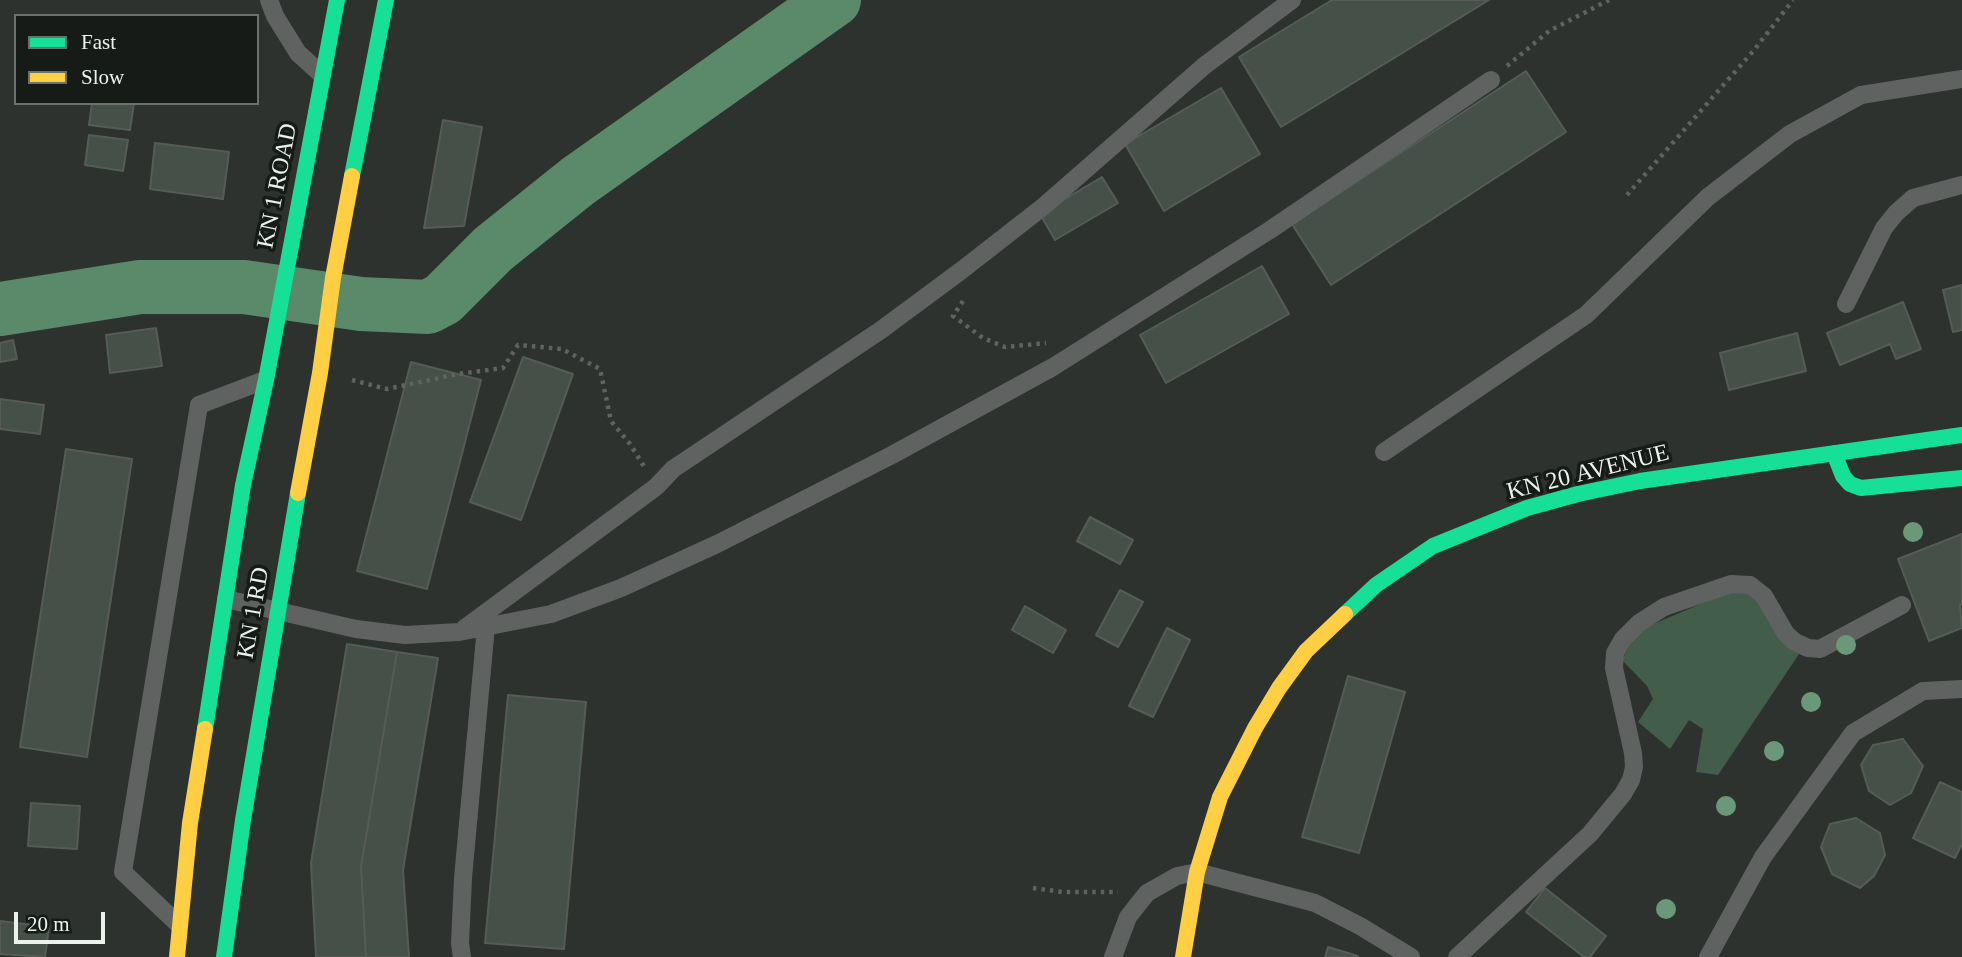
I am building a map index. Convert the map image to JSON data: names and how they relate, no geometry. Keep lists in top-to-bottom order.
{
  "streets": {
    "main road": ["KN 1 ROAD", "KN 20 AVENUE", "KN 1 RD"]
  },
  "crossings": [
    ["KN 1 ROAD", "KN 1 RD"]
  ],
  "legend": ["Fast", "Slow"],
  "scale_bar": "20 m"
}
